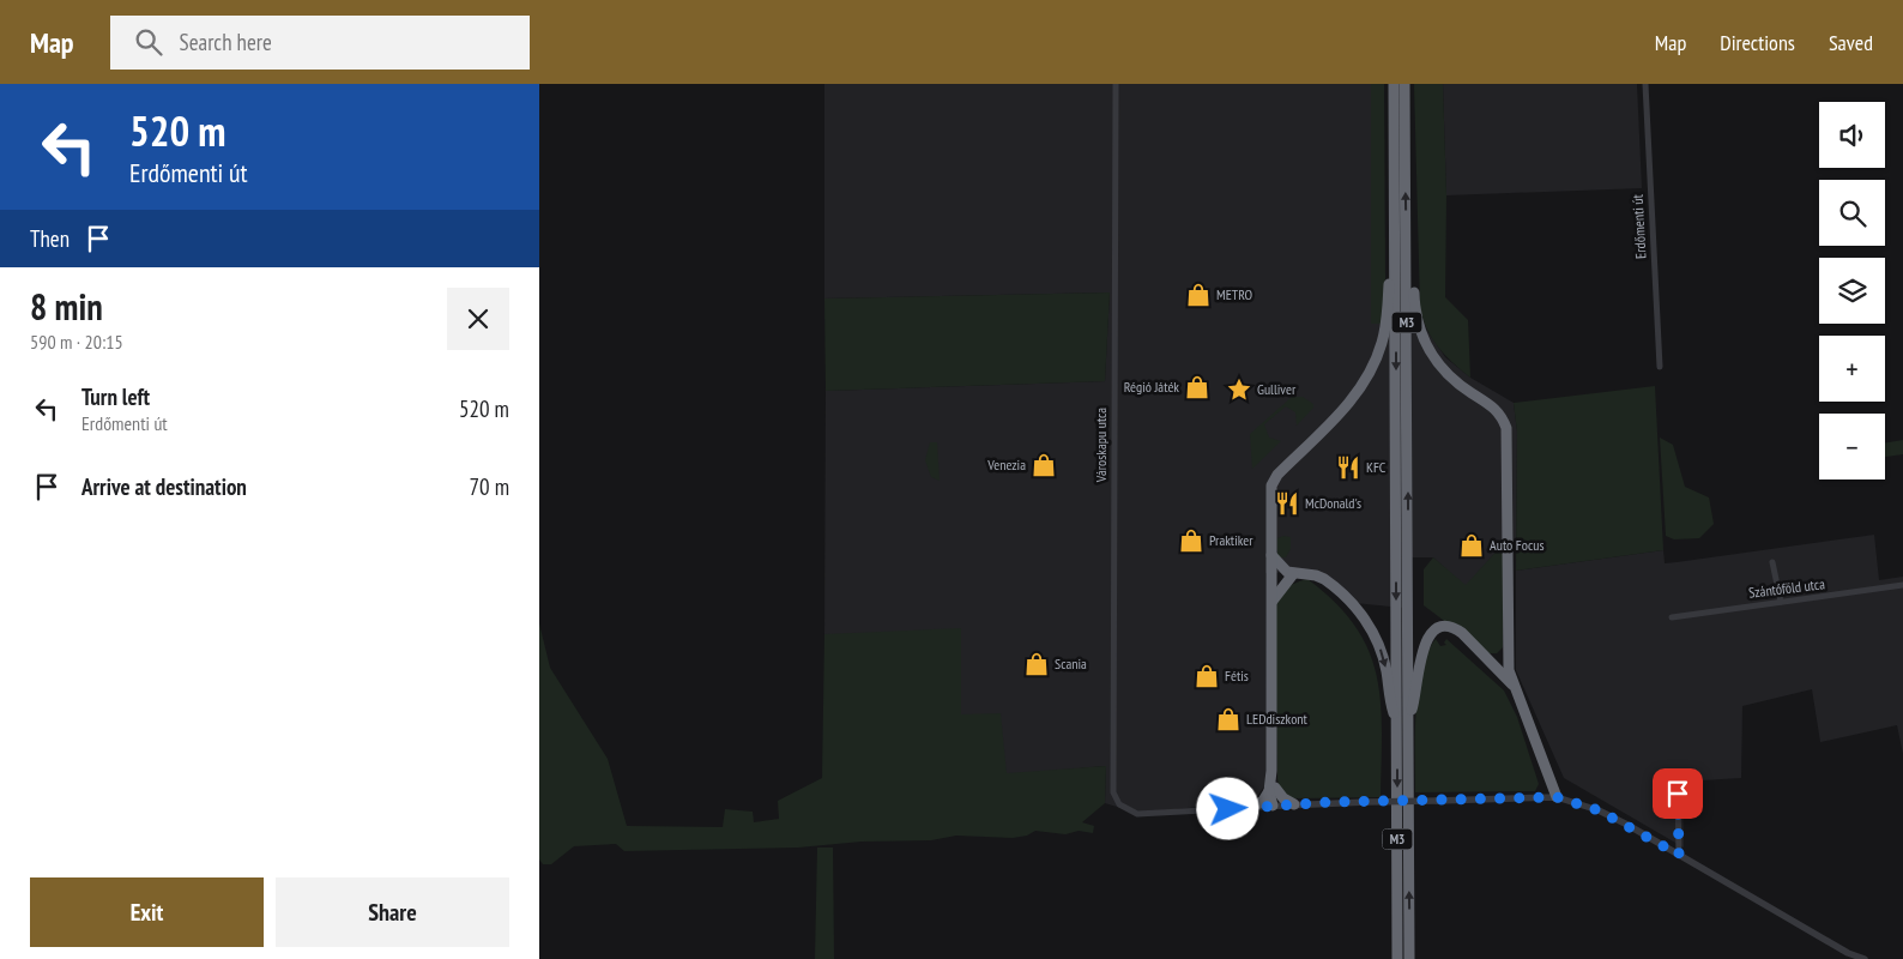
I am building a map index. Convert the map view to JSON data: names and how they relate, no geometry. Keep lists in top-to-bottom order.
{
  "streets": {
    "highway": ["M3"],
    "street": ["Erdőmenti út", "Városkapu utca", "Szántóföld utca"]
  },
  "places": {
    "shop": [
      "METRO",
      "Régió Játék",
      "Venezia",
      "Praktiker",
      "Auto Focus",
      "Scania",
      "Fétis",
      "LEDdiszkont"
    ],
    "place": ["Gulliver"],
    "restaurant": ["KFC", "McDonald's"]
  },
  "page": {
    "header": "Map",
    "search": "Search here",
    "nav": ["Map", "Directions", "Saved"],
    "turn": ["520 m", "Erdőmenti út"],
    "map_buttons": ["+", "−"],
    "then": "Then",
    "heading": ["8 min", "590 m · 20:15"],
    "list": [
      {
        "name": "Turn left",
        "note": "Erdőmenti út",
        "value": "520 m"
      },
      {
        "name": "Arrive at destination",
        "value": "70 m"
      }
    ],
    "buttons": ["Exit", "Share"]
  }
}
